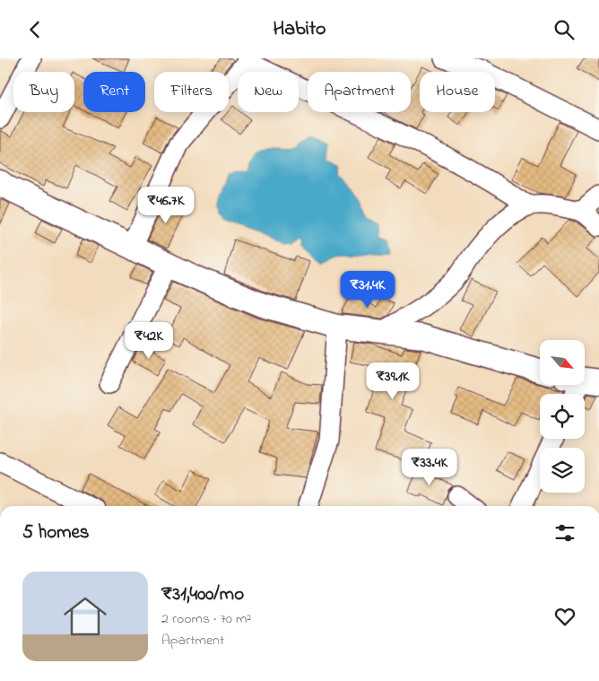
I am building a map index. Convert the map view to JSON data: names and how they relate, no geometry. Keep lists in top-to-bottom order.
{
  "north": "bottom right",
  "page": {
    "header": "Habito",
    "chip": [
      "Buy",
      "Rent",
      "Filters",
      "New",
      "Apartment",
      "House"
    ],
    "price": [
      "₹46.7K",
      "₹31.4K",
      "₹42K",
      "₹39.1K",
      "₹33.4K"
    ],
    "heading": "5 homes",
    "list": [
      {
        "name": "₹31,400/mo",
        "note": "2 rooms · 70 m² · Apartment"
      }
    ]
  }
}
